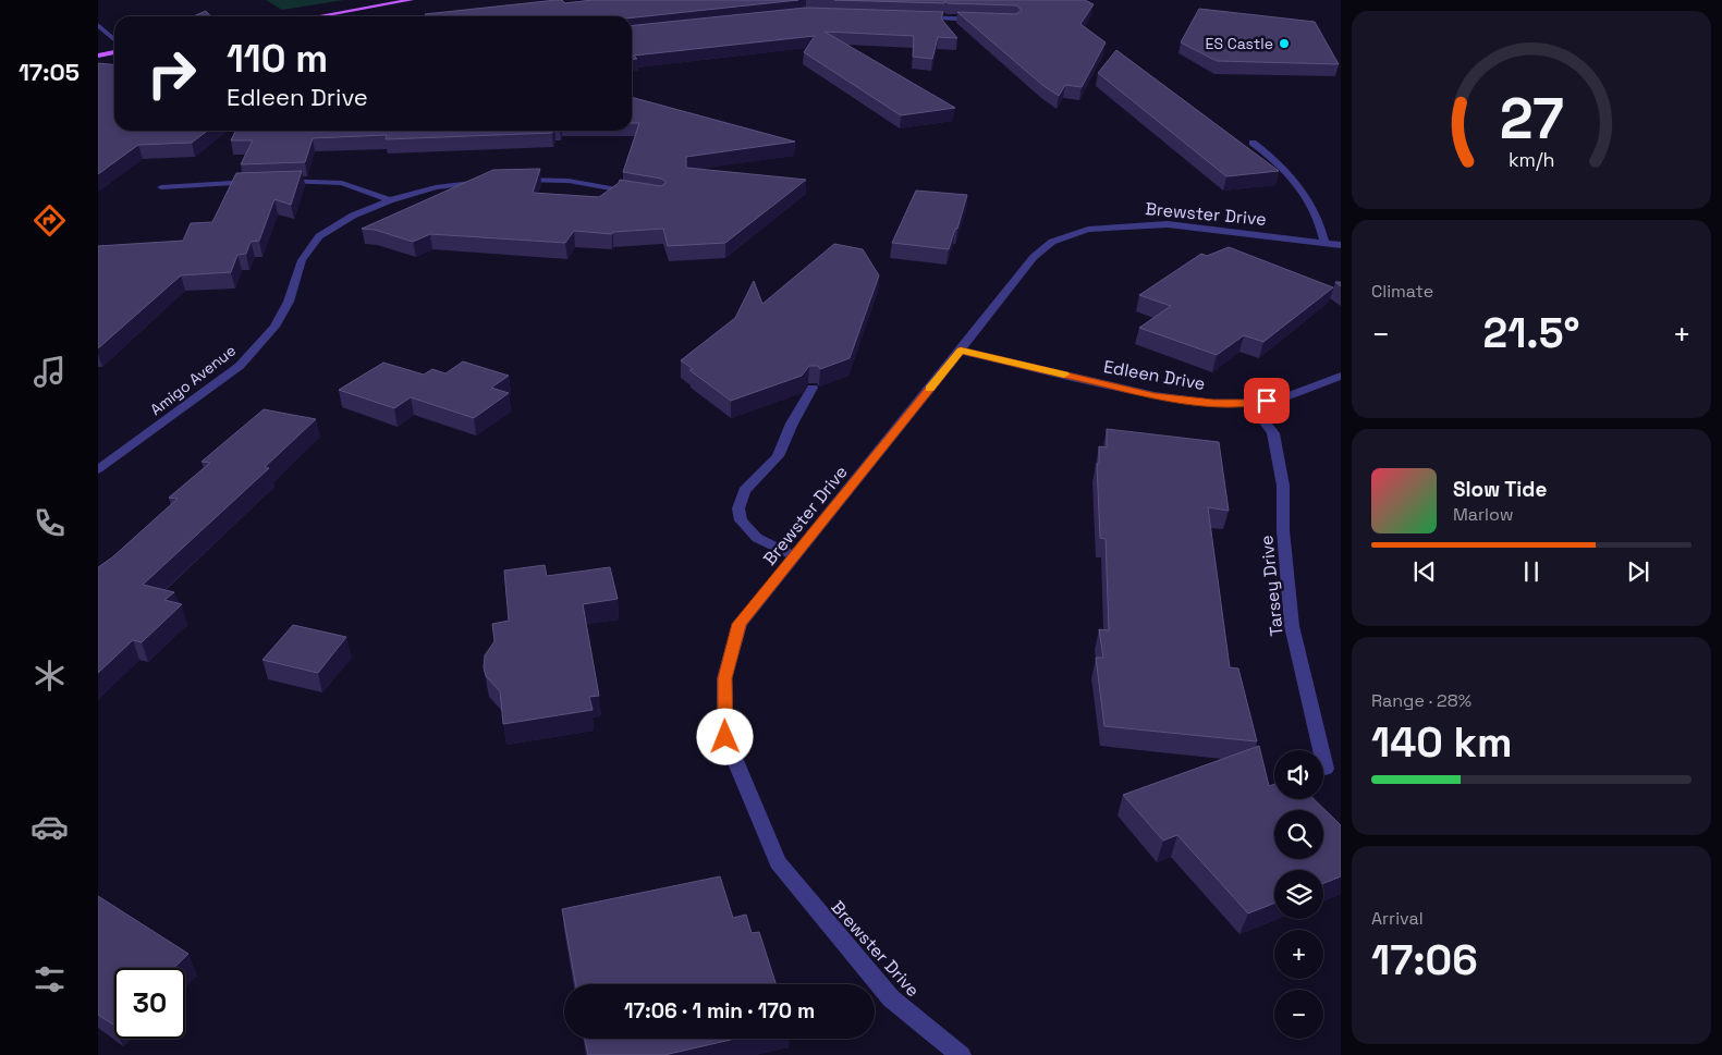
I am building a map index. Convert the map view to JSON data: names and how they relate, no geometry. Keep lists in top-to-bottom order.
{
  "streets": {
    "street": [
      "Brewster Drive",
      "Edleen Drive",
      "Amigo Avenue",
      "Tarsey Drive"
    ]
  },
  "crossings": [
    ["Brewster Drive", "Edleen Drive"],
    ["Edleen Drive", "Tarsey Drive"]
  ],
  "places": ["ES Castle"],
  "page": {
    "tabs": "17:05",
    "turn": ["110 m", "Edleen Drive"],
    "tile": [
      "Climate",
      ["Range · 28%", "140 km"],
      ["Arrival", "17:06"]
    ],
    "heat": ["−", "21.5°", "+"],
    "song": ["Slow Tide", "Marlow"],
    "map_buttons": ["+", "−"],
    "limit": "30",
    "trip": "17:06 · 1 min · 170 m",
    "gauge": ["27", "km/h"]
  }
}
